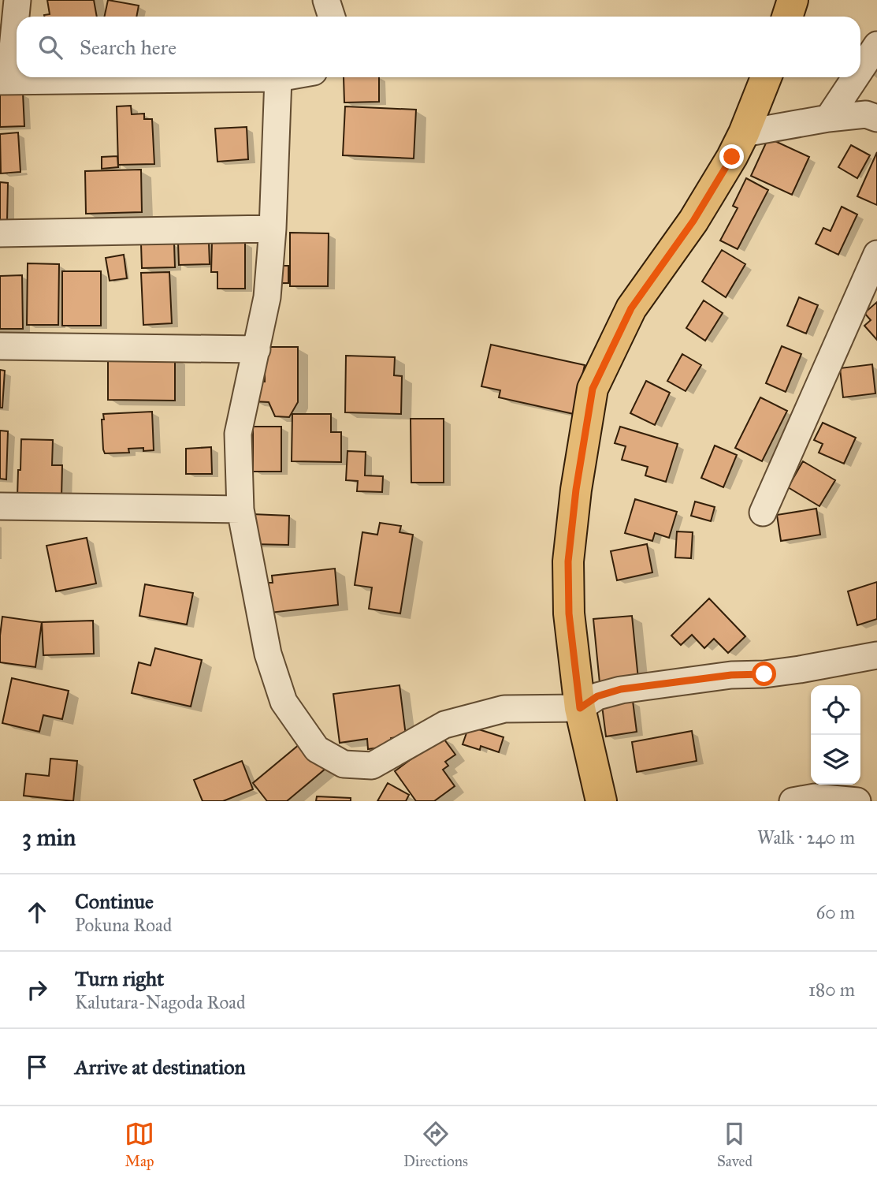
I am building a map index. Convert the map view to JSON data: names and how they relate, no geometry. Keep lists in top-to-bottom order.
{
  "page": {
    "search": "Search here",
    "heading": ["3 min", "Walk · 240 m"],
    "list": [
      ["Continue", "Pokuna Road", "60 m"],
      ["Turn right", "Kalutara-Nagoda Road", "180 m"],
      "Arrive at destination"
    ],
    "nav": ["Map", "Directions", "Saved"]
  }
}
